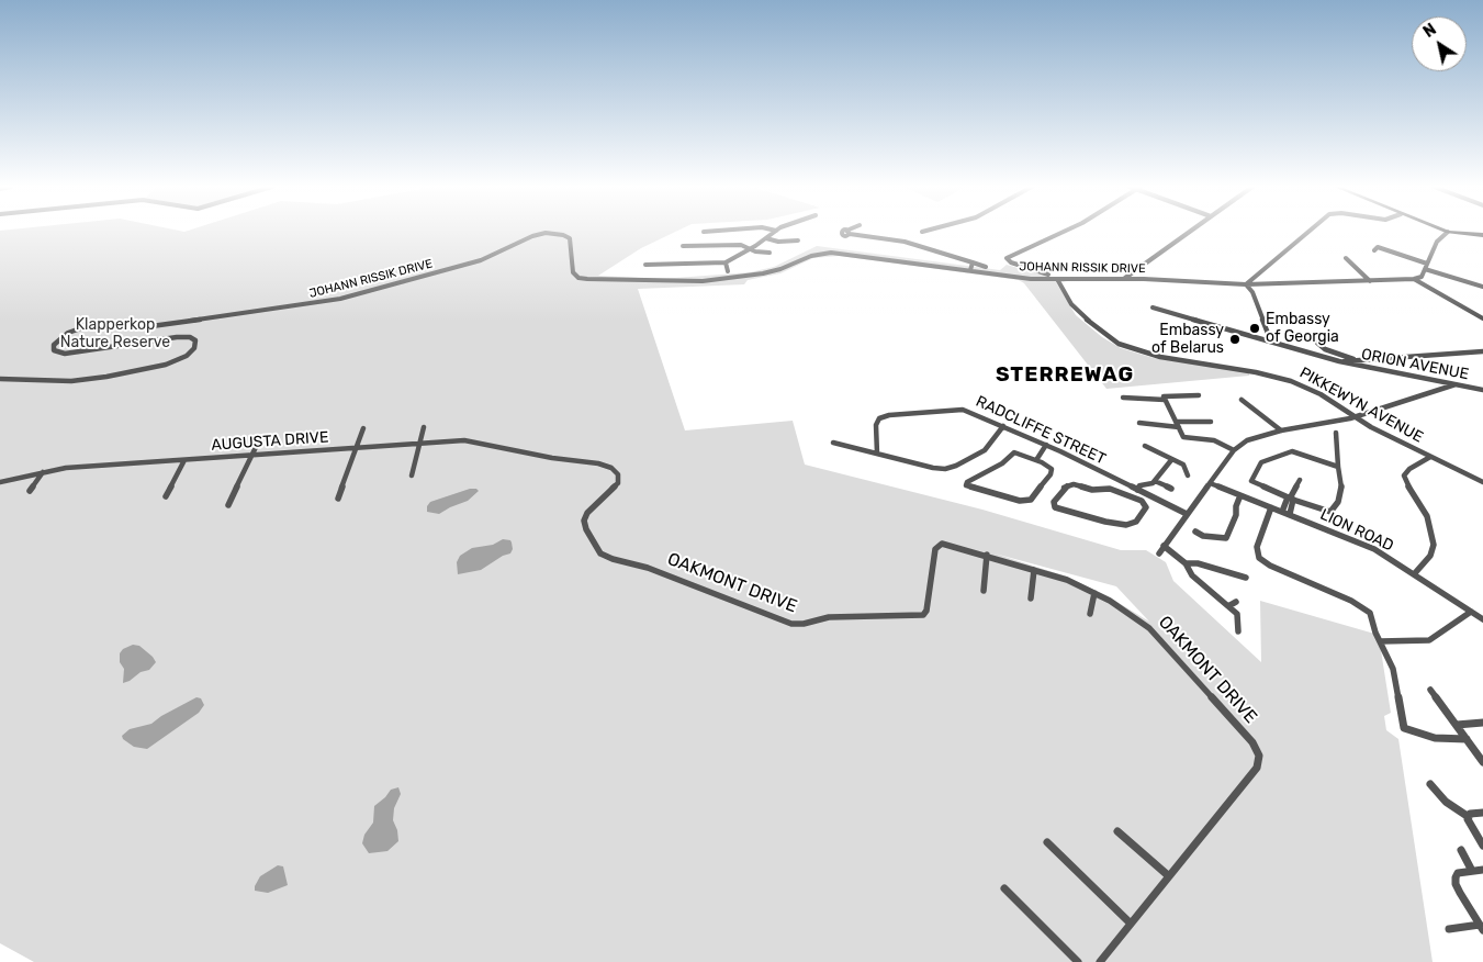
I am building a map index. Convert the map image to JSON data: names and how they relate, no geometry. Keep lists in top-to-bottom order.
{
  "streets": {
    "street": [
      "JOHANN RISSIK DRIVE",
      "ORION AVENUE",
      "PIKKEWYN AVENUE",
      "RADCLIFFE STREET",
      "AUGUSTA DRIVE",
      "LION ROAD",
      "OAKMONT DRIVE"
    ]
  },
  "crossings": [
    ["JOHANN RISSIK DRIVE", "PIKKEWYN AVENUE"],
    ["AUGUSTA DRIVE", "OAKMONT DRIVE"]
  ],
  "districts": ["STERREWAG"],
  "parks": ["Klapperkop Nature Reserve"],
  "places": ["Embassy of Georgia", "Embassy of Belarus"],
  "north": "top left"
}
